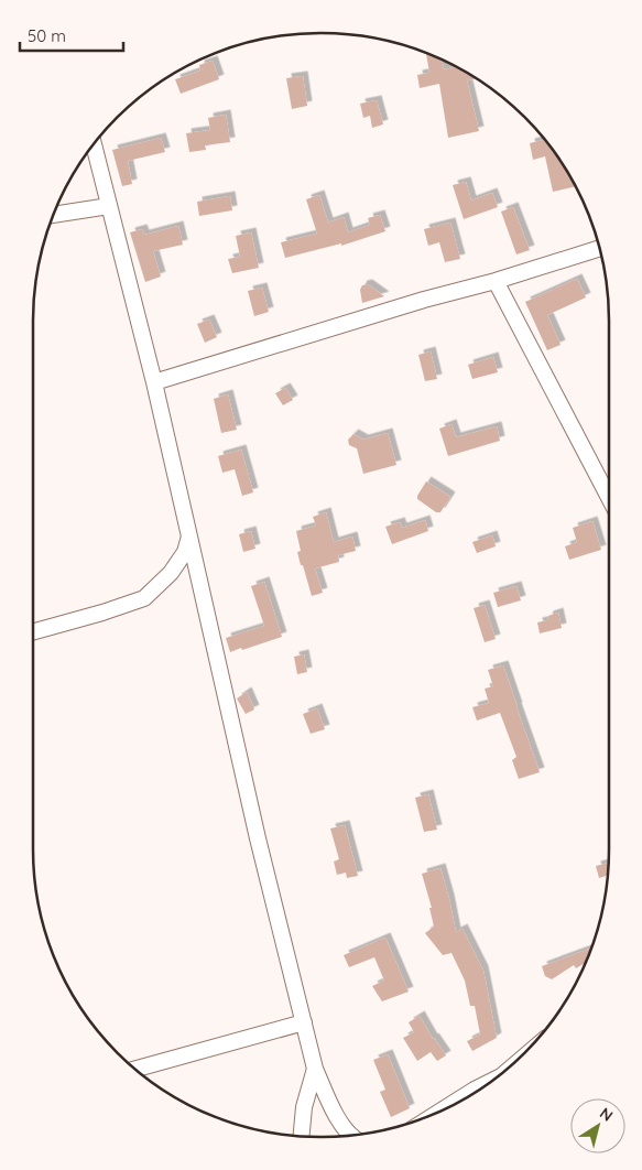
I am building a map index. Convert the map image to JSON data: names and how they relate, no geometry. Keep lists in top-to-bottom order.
{
  "scale_bar": "50 m",
  "north": "top right"
}
